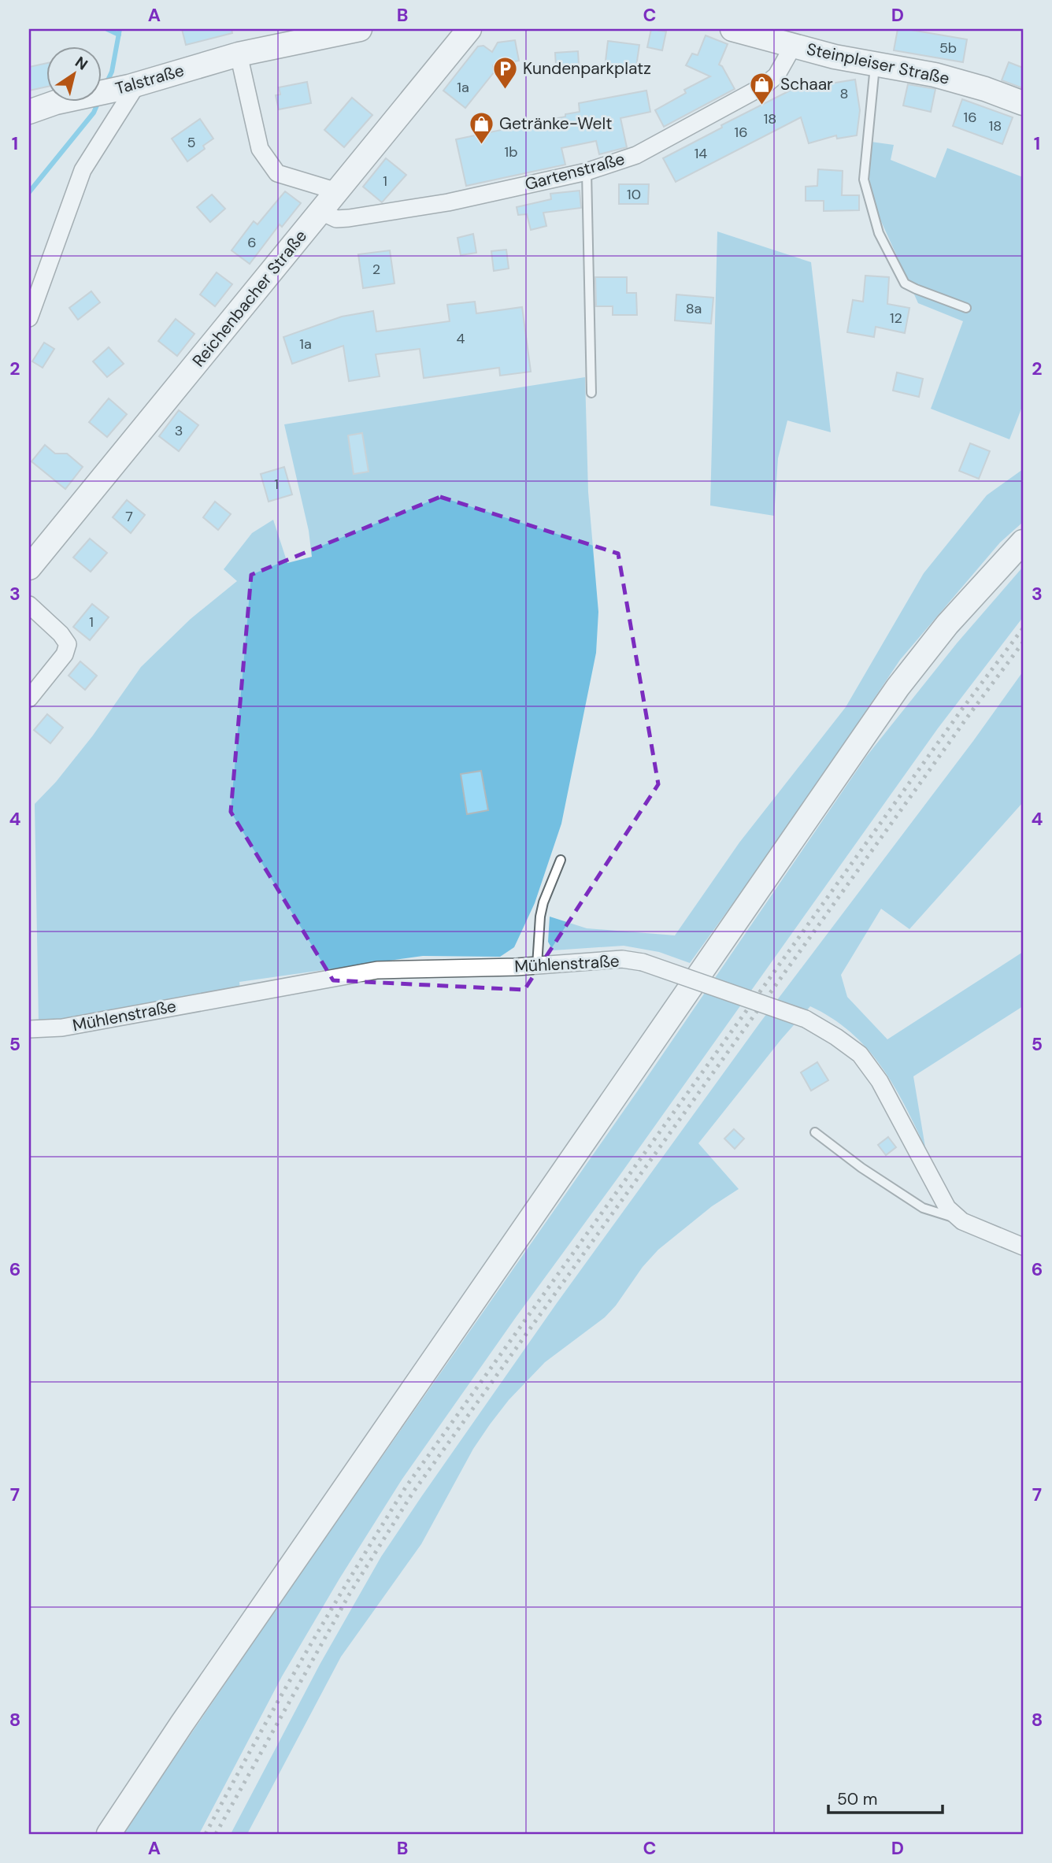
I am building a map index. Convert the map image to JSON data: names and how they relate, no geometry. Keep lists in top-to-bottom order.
{
  "streets": {
    "main road": ["Steinpleiser Straße", "Talstraße", "Reichenbacher Straße"],
    "street": ["Gartenstraße", "Mühlenstraße"]
  },
  "crossings": [
    ["Steinpleiser Straße", "Gartenstraße"],
    ["Gartenstraße", "Reichenbacher Straße"]
  ],
  "places": {
    "parking": ["Kundenparkplatz"],
    "shop": ["Schaar", "Getränke-Welt"]
  },
  "house_numbers": [
    "5b",
    "1a",
    "8",
    "16",
    "18",
    "18",
    "16",
    "5",
    "1b",
    "14",
    "1",
    "10",
    "6",
    "2",
    "8a",
    "12",
    "4",
    "1a",
    "3",
    "1",
    "7",
    "1"
  ],
  "scale_bar": "50 m",
  "north": "top right",
  "grid": {
    "columns": [
      "A",
      "B",
      "C",
      "D"
    ],
    "rows": [
      "1",
      "2",
      "3",
      "4",
      "5",
      "6",
      "7",
      "8"
    ]
  }
}
